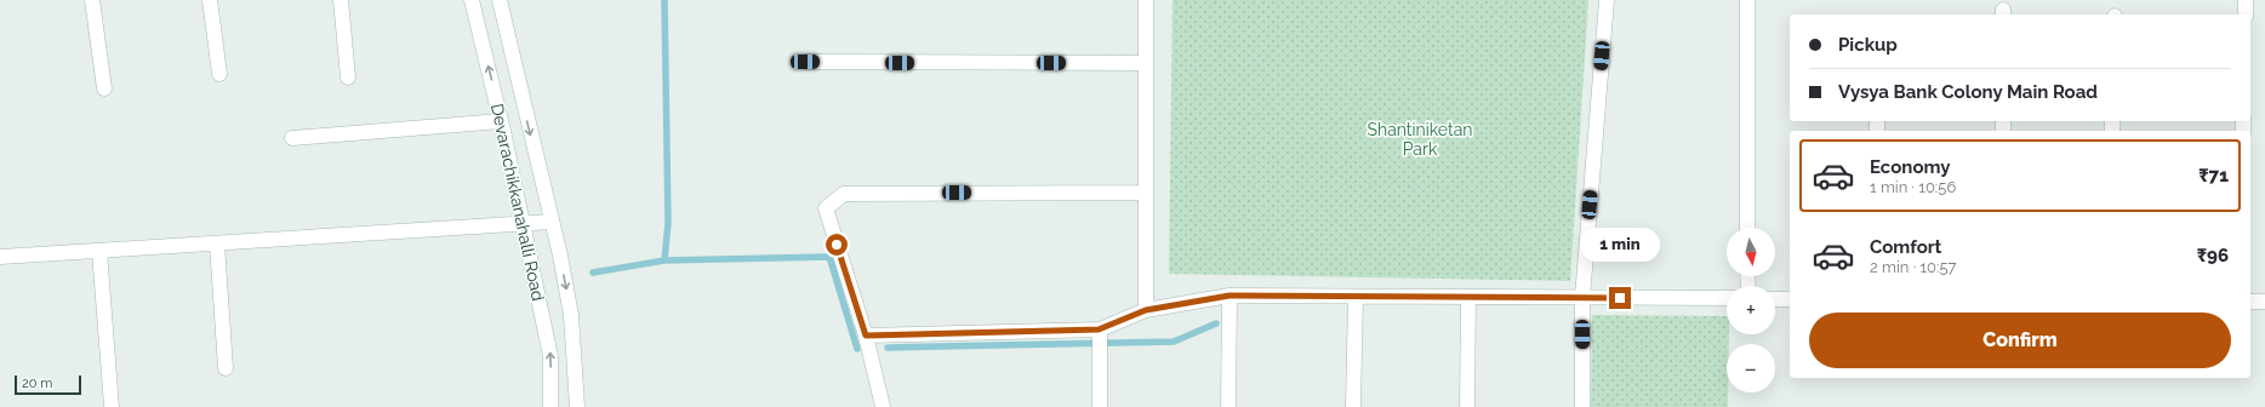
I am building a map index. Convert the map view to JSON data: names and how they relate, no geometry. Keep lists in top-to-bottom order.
{
  "streets": {
    "street": ["Devarachikkanahalli Road"]
  },
  "parks": ["Shantiniketan Park"],
  "scale_bar": "20 m",
  "north": "bottom",
  "page": {
    "banner": ["Pickup", "Vysya Bank Colony Main Road"],
    "list": [
      {
        "name": "Economy",
        "note": "1 min · 10:56",
        "value": "₹71"
      },
      {
        "name": "Comfort",
        "note": "2 min · 10:57",
        "value": "₹96"
      }
    ],
    "map_buttons": ["+", "−"],
    "bubble": "1 min",
    "buttons": "Confirm",
    "scale": "20 m"
  }
}
